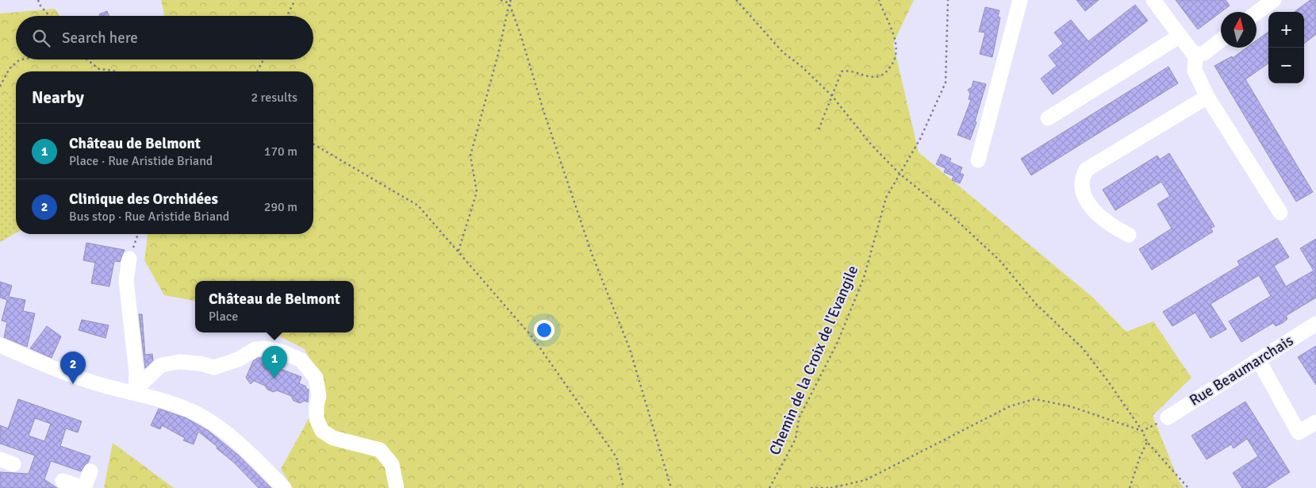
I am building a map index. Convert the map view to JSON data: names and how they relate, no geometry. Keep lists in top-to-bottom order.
{
  "streets": {
    "street": ["Rue Beaumarchais"],
    "path": ["Chemin de la Croix de l'Evangile"]
  },
  "north": "top",
  "page": {
    "map_buttons": ["+", "−"],
    "search": "Search here",
    "heading": ["Nearby", "2 results"],
    "list": [
      {
        "mark": "1",
        "name": "Château de Belmont",
        "note": "Place · Rue Aristide Briand",
        "value": "170 m"
      },
      {
        "mark": "2",
        "name": "Clinique des Orchidées",
        "note": "Bus stop · Rue Aristide Briand",
        "value": "290 m"
      }
    ],
    "popup": ["Château de Belmont", "Place"],
    "pins": ["1", "2"]
  }
}
